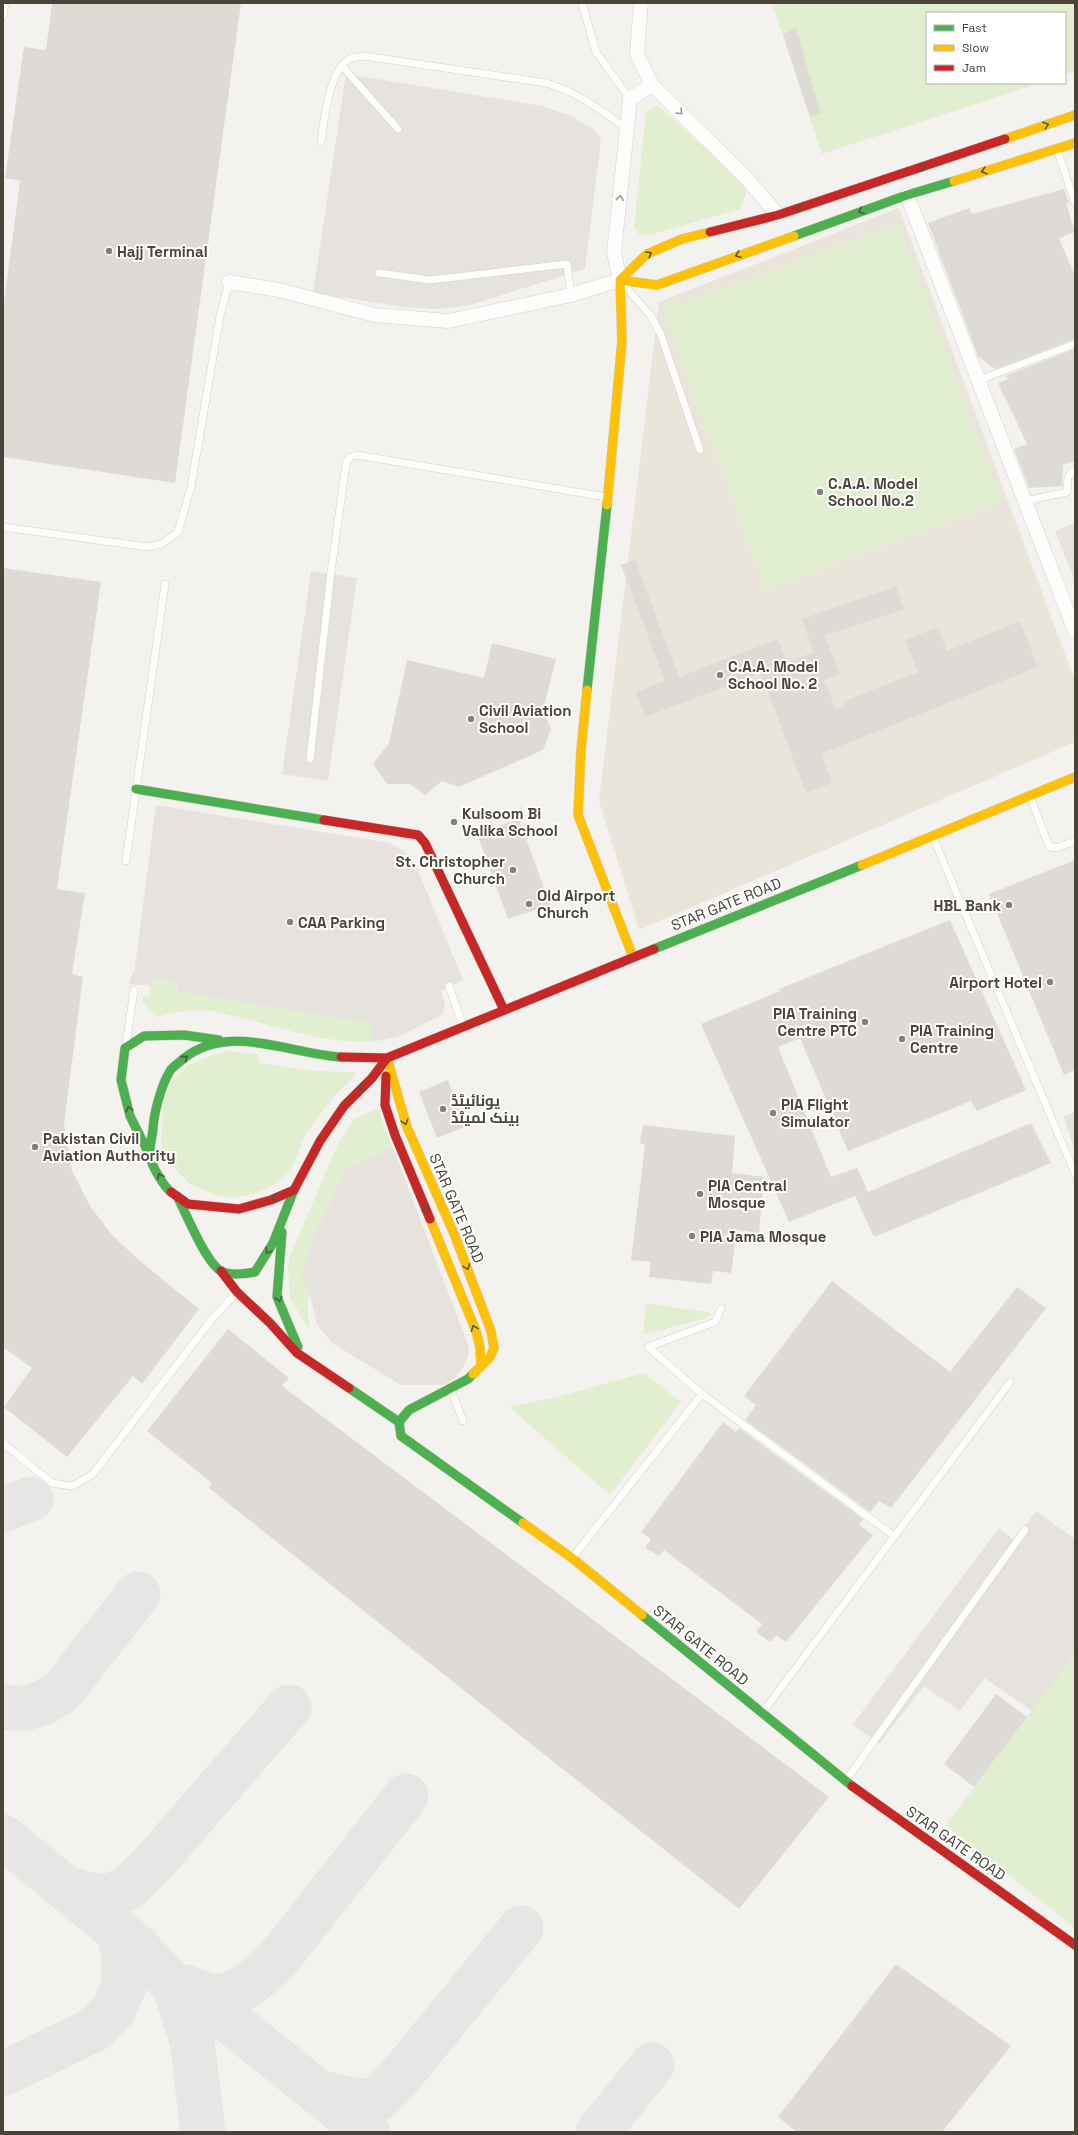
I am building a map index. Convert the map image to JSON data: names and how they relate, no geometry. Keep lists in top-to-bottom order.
{
  "streets": {
    "street": ["STAR GATE ROAD"]
  },
  "places": [
    "Hajj Terminal",
    "C.A.A. Model School No.2",
    "C.A.A. Model School No. 2",
    "Civil Aviation School",
    "Kulsoom Bi Valika School",
    "St. Christopher Church",
    "Old Airport Church",
    "HBL Bank",
    "CAA Parking",
    "Airport Hotel",
    "PIA Training Centre PTC",
    "PIA Training Centre",
    "یونائیٹڈ بینک لمیٹڈ",
    "PIA Flight Simulator",
    "Pakistan Civil Aviation Authority",
    "PIA Central Mosque",
    "PIA Jama Mosque"
  ],
  "legend": ["Fast", "Slow", "Jam"]
}
